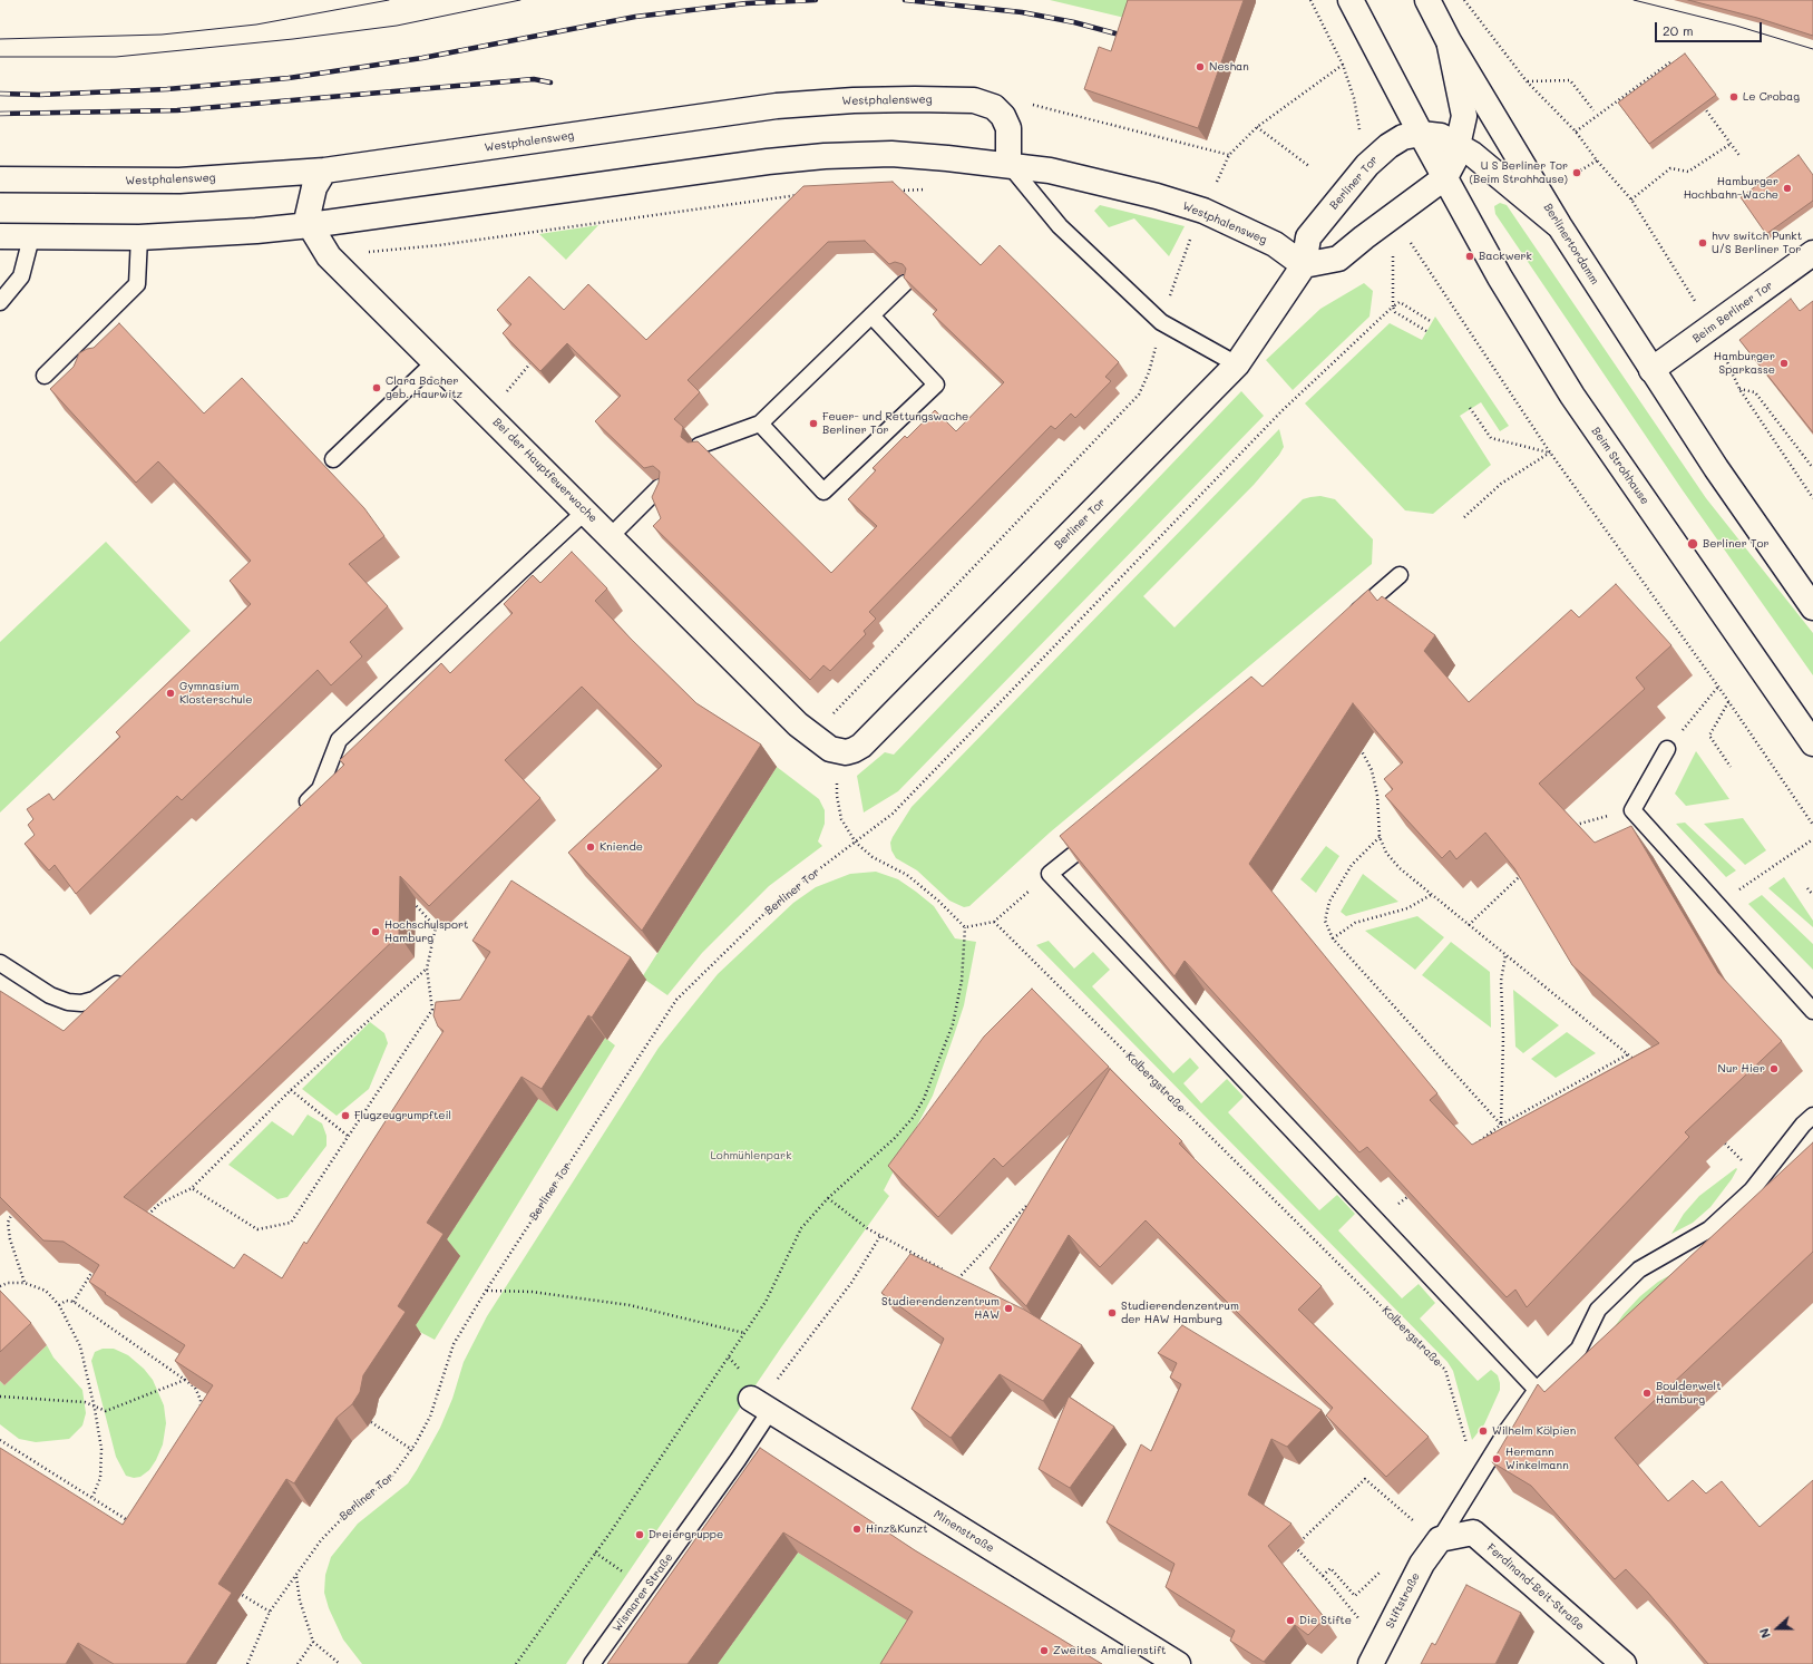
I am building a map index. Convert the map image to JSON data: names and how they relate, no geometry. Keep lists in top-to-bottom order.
{
  "streets": {
    "street": [
      "Westphalensweg",
      "Berliner Tor",
      "Berlinertordamm",
      "Beim Berliner Tor",
      "Beim Strohhause",
      "Bei der Hauptfeuerwache",
      "Minenstraße",
      "Ferdinand-Beit-Straße",
      "Stiftstraße"
    ],
    "lane": ["Wismarer Straße"],
    "path": ["Kolbergstraße"]
  },
  "crossings": [
    ["Westphalensweg", "Berliner Tor"],
    ["Westphalensweg", "Bei der Hauptfeuerwache"],
    ["Berliner Tor", "Berlinertordamm"],
    ["Berliner Tor", "Bei der Hauptfeuerwache"],
    ["Berlinertordamm", "Beim Berliner Tor"],
    ["Minenstraße", "Wismarer Straße"],
    ["Ferdinand-Beit-Straße", "Stiftstraße"]
  ],
  "parks": ["Lohmühlenpark"],
  "places": [
    "Neshan",
    "Le Crobag",
    "U S Berliner Tor (Beim Strohhause)",
    "Hamburger Hochbahn-Wache",
    "hvv switch Punkt U/S Berliner Tor",
    "Backwerk",
    "Hamburger Sparkasse",
    "Clara Bacher geb. Haurwitz",
    "Feuer- und Rettungswache Berliner Tor",
    "Berliner Tor",
    "Gymnasium Klosterschule",
    "Kniende",
    "Hochschulsport Hamburg",
    "Nur Hier",
    "Flugzeugrumpfteil",
    "Studierendenzentrum HAW",
    "Studierendenzentrum der HAW Hamburg",
    "Boulderwelt Hamburg",
    "Wilhelm Kölpien",
    "Hermann Winkelmann",
    "Hinz&Kunzt",
    "Dreiergruppe",
    "Die Stifte",
    "Zweites Amalienstift"
  ],
  "scale_bar": "20 m",
  "north": "left"
}
